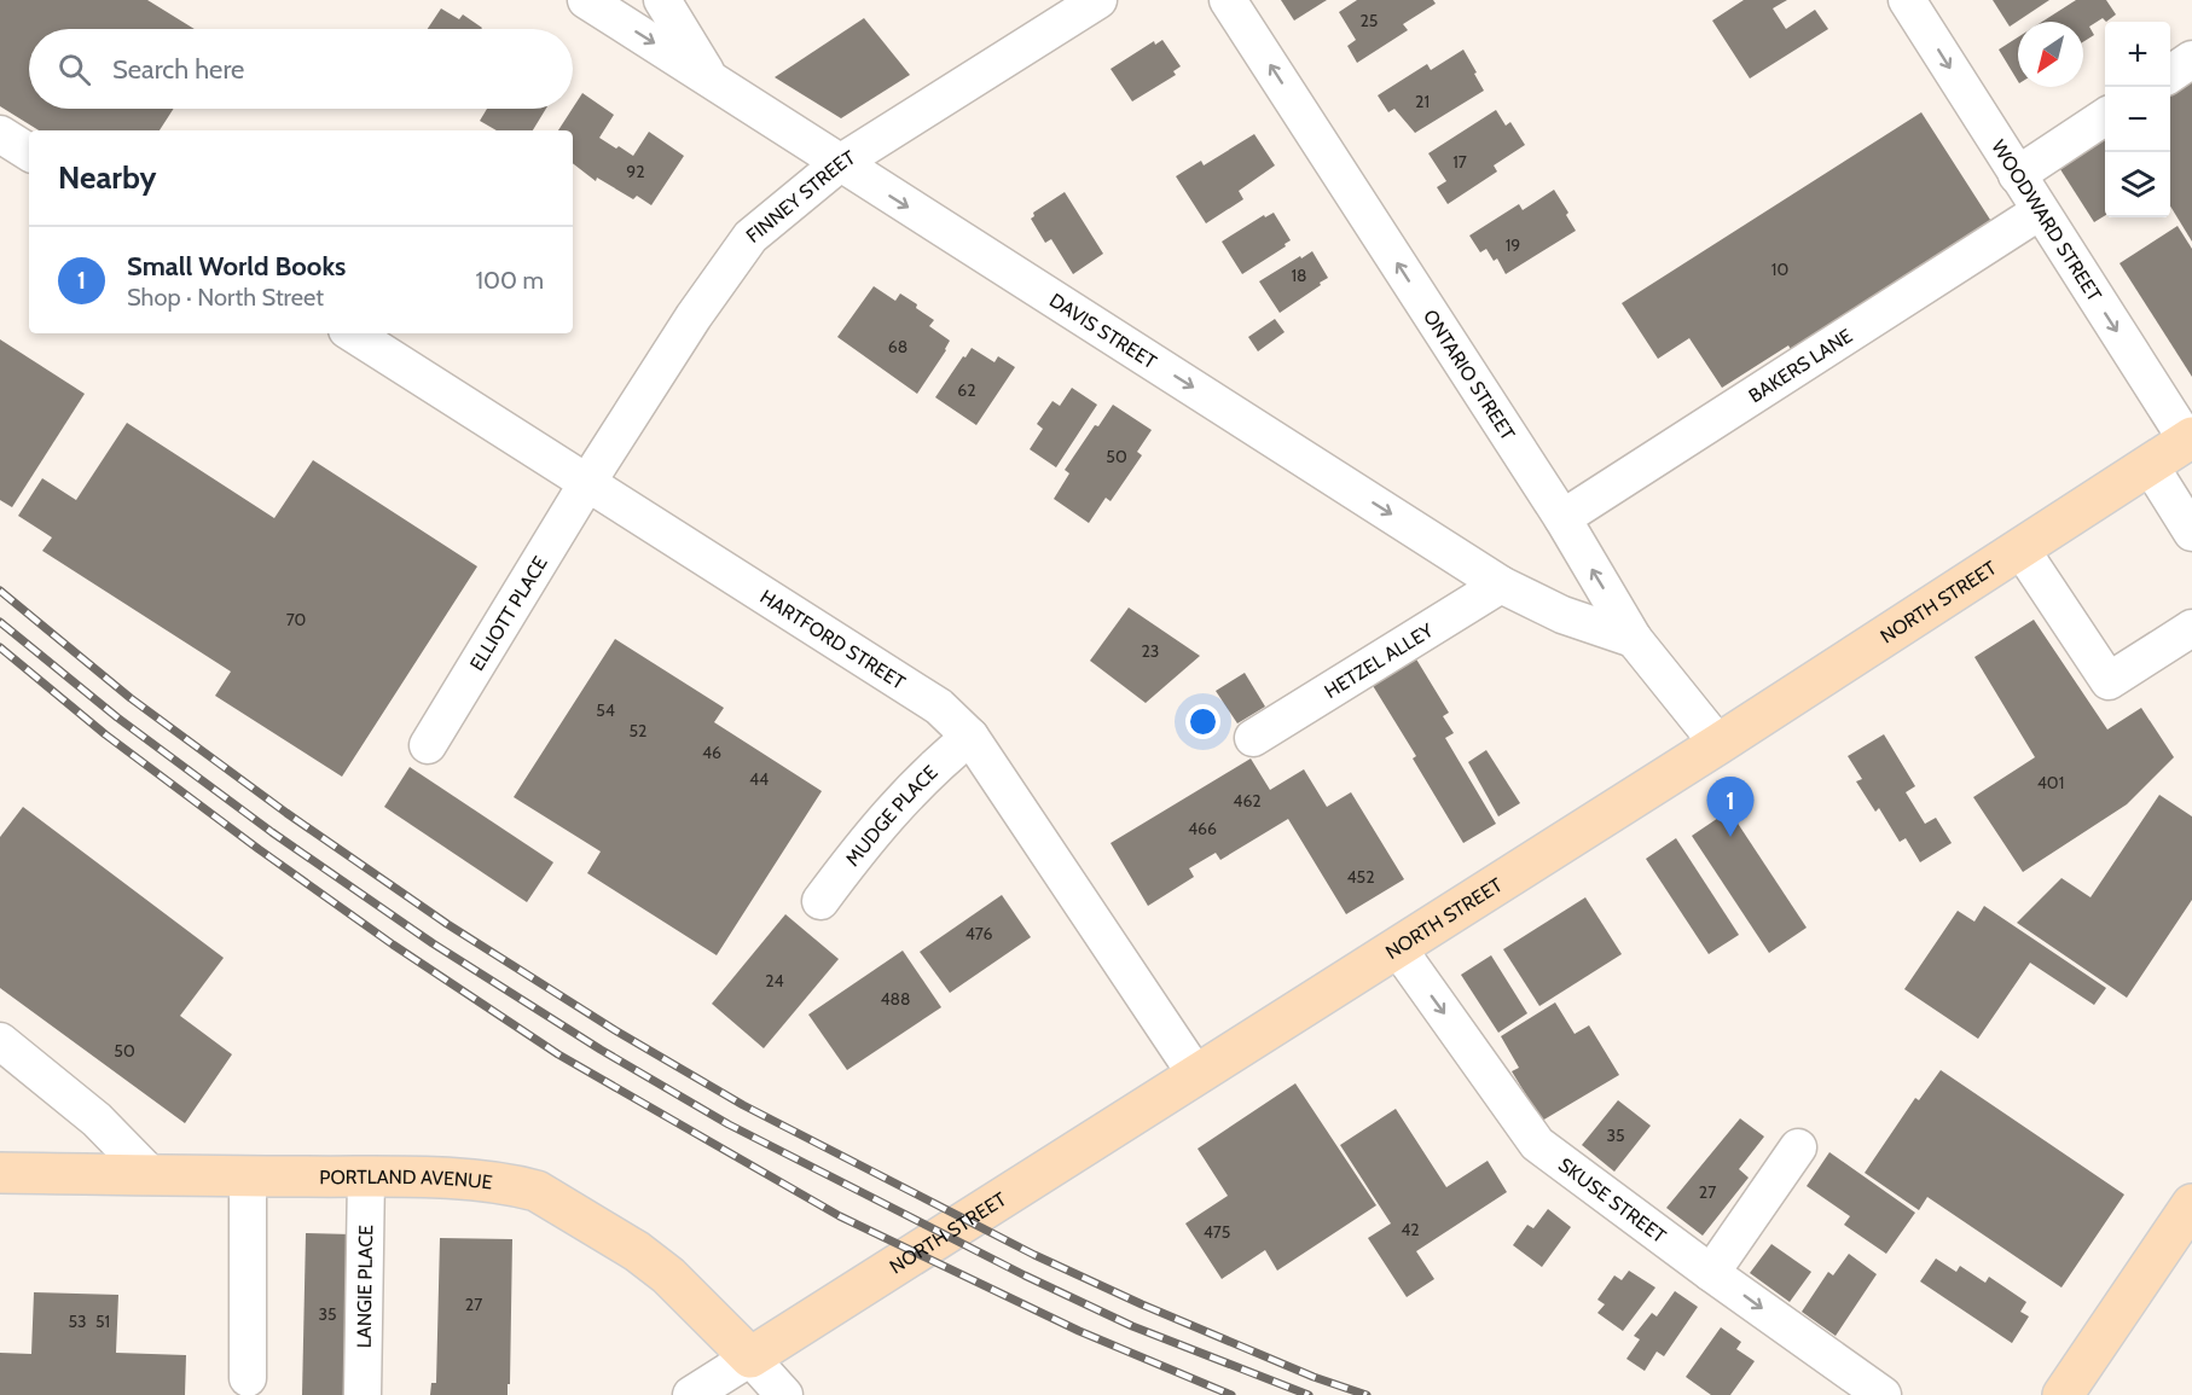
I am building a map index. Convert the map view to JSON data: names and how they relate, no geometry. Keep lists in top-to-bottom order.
{
  "streets": {
    "main road": ["NORTH STREET", "PORTLAND AVENUE"],
    "street": [
      "FINNEY STREET",
      "WOODWARD STREET",
      "DAVIS STREET",
      "BAKERS LANE",
      "ONTARIO STREET",
      "ELLIOTT PLACE",
      "HARTFORD STREET",
      "HETZEL ALLEY",
      "MUDGE PLACE",
      "SKUSE STREET",
      "LANGIE PLACE"
    ]
  },
  "crossings": [
    ["FINNEY STREET", "DAVIS STREET"],
    ["FINNEY STREET", "ELLIOTT PLACE"],
    ["FINNEY STREET", "HARTFORD STREET"],
    ["WOODWARD STREET", "BAKERS LANE"],
    ["WOODWARD STREET", "NORTH STREET"],
    ["DAVIS STREET", "ONTARIO STREET"],
    ["DAVIS STREET", "HETZEL ALLEY"],
    ["BAKERS LANE", "ONTARIO STREET"],
    ["ONTARIO STREET", "NORTH STREET"],
    ["NORTH STREET", "HARTFORD STREET"],
    ["NORTH STREET", "PORTLAND AVENUE"],
    ["NORTH STREET", "SKUSE STREET"],
    ["ELLIOTT PLACE", "HARTFORD STREET"],
    ["HARTFORD STREET", "MUDGE PLACE"],
    ["PORTLAND AVENUE", "LANGIE PLACE"]
  ],
  "one_way": [
    "WOODWARD STREET",
    "DAVIS STREET",
    "ONTARIO STREET",
    "SKUSE STREET"
  ],
  "house_numbers": [
    "25",
    "21",
    "17",
    "92",
    "19",
    "10",
    "18",
    "68",
    "62",
    "50",
    "70",
    "23",
    "54",
    "52",
    "46",
    "44",
    "401",
    "462",
    "466",
    "452",
    "476",
    "24",
    "488",
    "50",
    "35",
    "27",
    "42",
    "475",
    "27",
    "35",
    "53",
    "51"
  ],
  "north": "bottom left",
  "page": {
    "map_buttons": ["+", "−"],
    "search": "Search here",
    "heading": "Nearby",
    "list": [
      {
        "mark": "1",
        "name": "Small World Books",
        "note": "Shop · North Street",
        "value": "100 m"
      }
    ],
    "pins": "1"
  }
}
